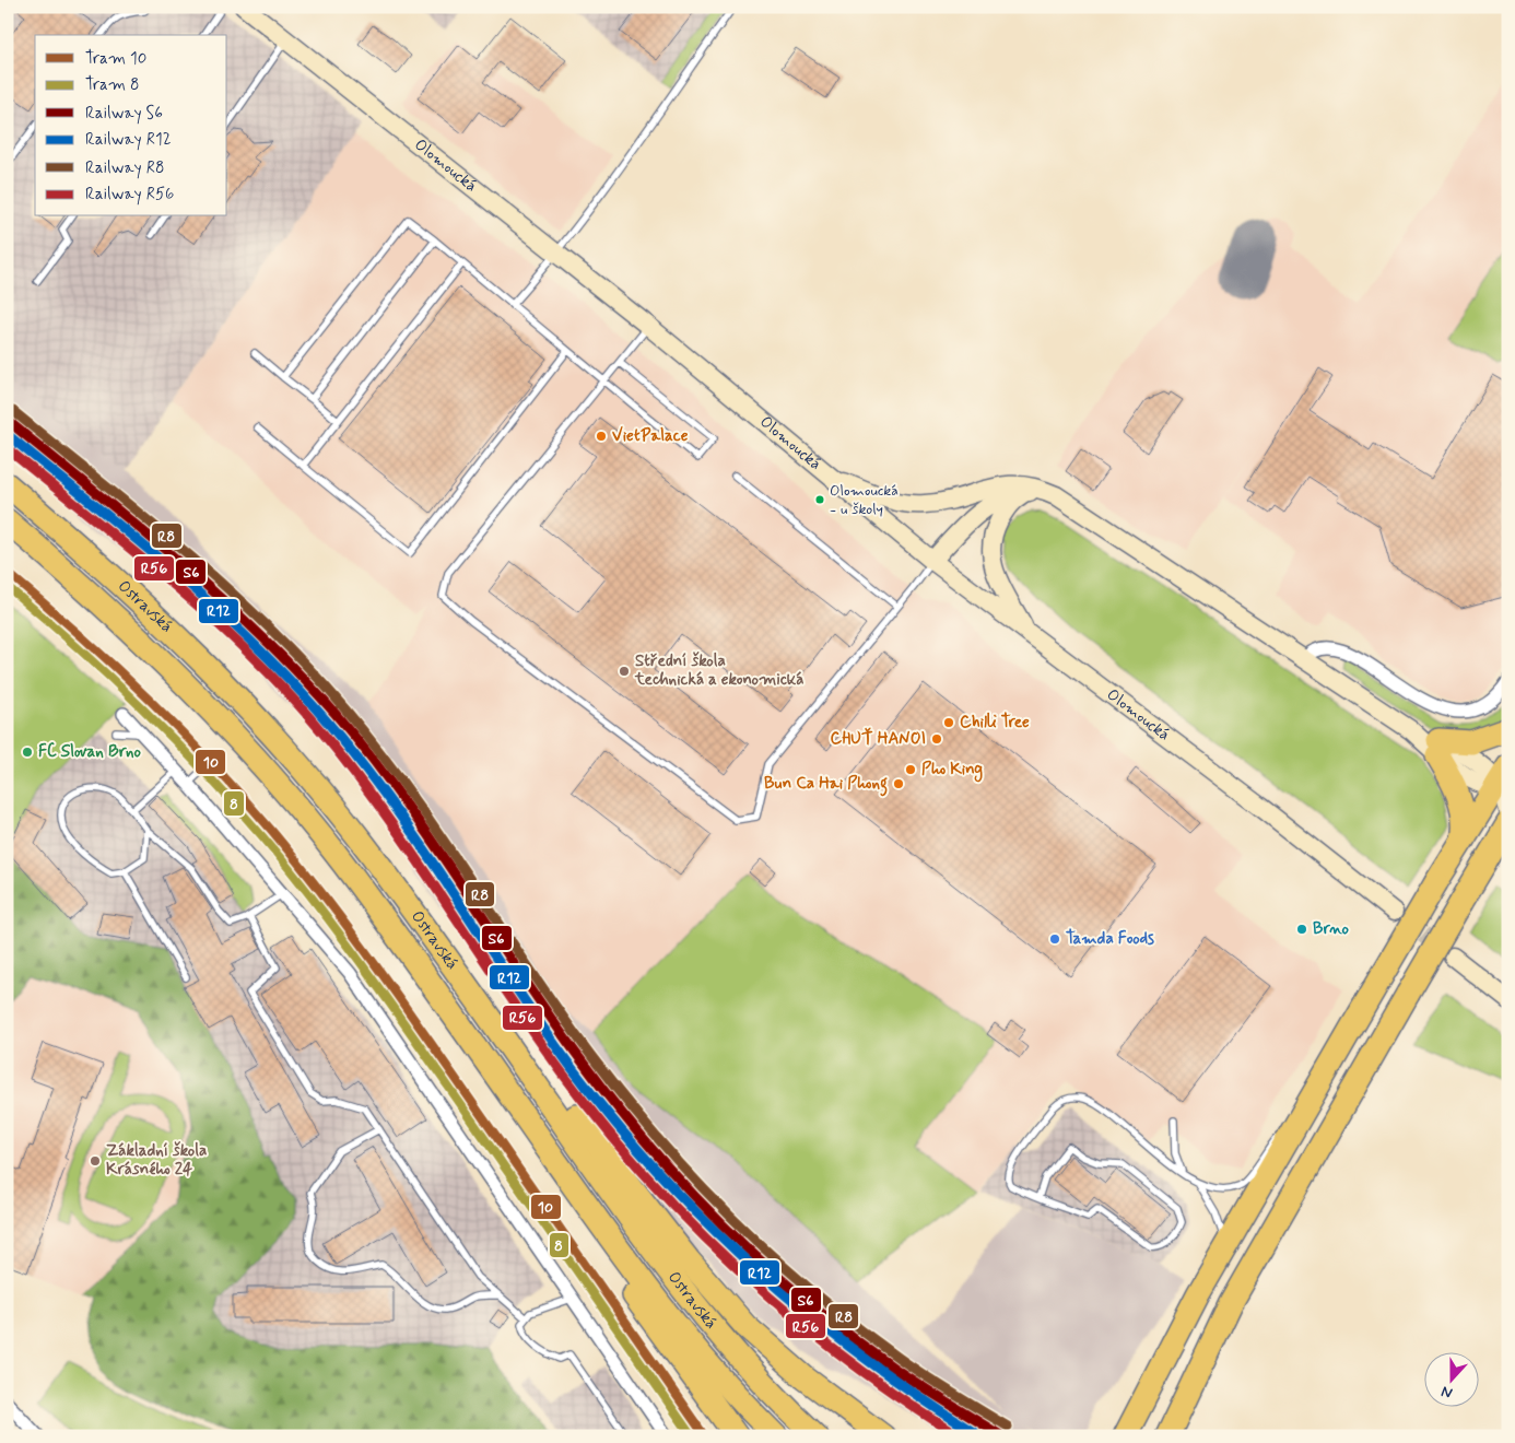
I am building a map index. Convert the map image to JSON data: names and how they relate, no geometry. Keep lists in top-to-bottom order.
{
  "streets": {
    "highway": ["Ostravská"],
    "main road": ["Olomoucká"]
  },
  "places": [
    "VietPalace",
    "Olomoucká - u školy",
    "Střední škola technická a ekonomická",
    "Chilli Tree",
    "CHUŤ HANOI",
    "FC Slovan Brno",
    "Pho King",
    "Bun Ca Hai Phong",
    "Brno",
    "Tamda Foods",
    "Základní škola Krásného 24"
  ],
  "lines": [
    "rail line R8",
    "rail line S6",
    "rail line R12",
    "rail line R56",
    "tram line 10",
    "tram line 8"
  ],
  "legend": [
    "Tram 10",
    "Tram 8",
    "Railway S6",
    "Railway R12",
    "Railway R8",
    "Railway R56"
  ],
  "north": "bottom"
}
